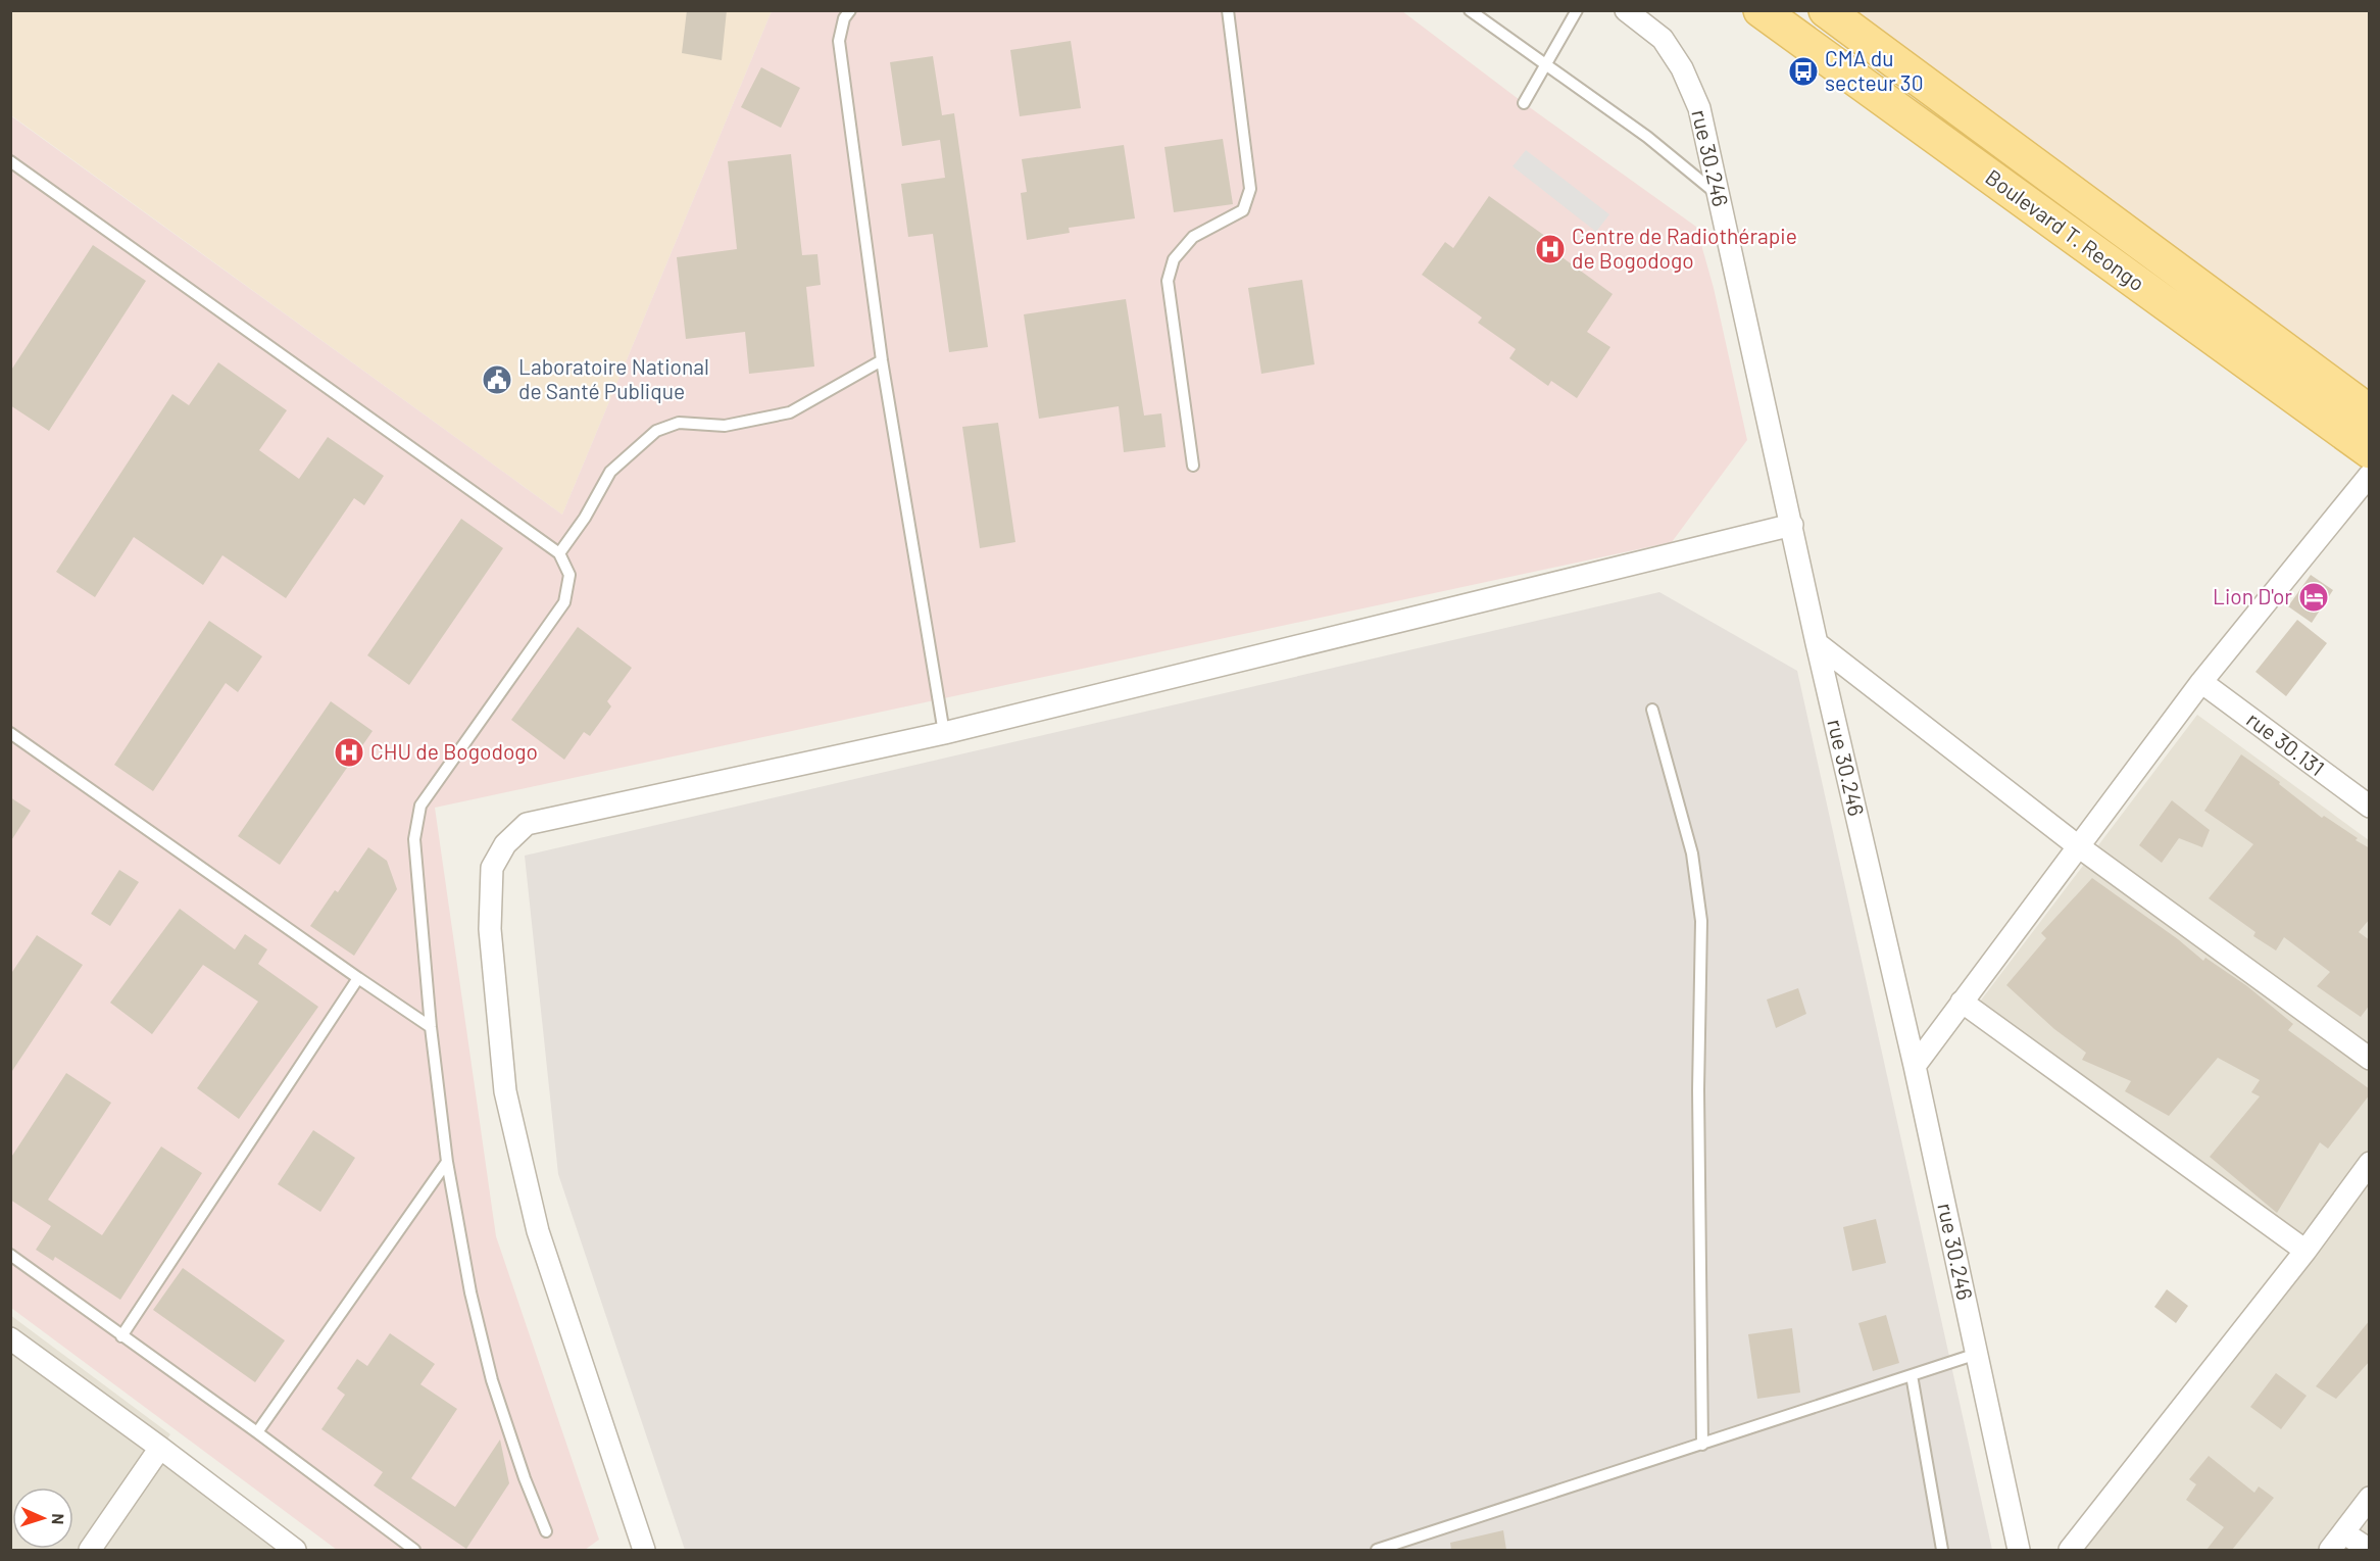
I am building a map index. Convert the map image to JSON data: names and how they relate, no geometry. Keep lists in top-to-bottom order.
{
  "streets": {
    "main road": ["Boulevard T. Reongo"],
    "street": ["rue 30.246", "rue 30.131"]
  },
  "places": {
    "bus stop": ["CMA du secteur 30"],
    "hospital": ["Centre de Radiothérapie de Bogodogo", "CHU de Bogodogo"],
    "public building": ["Laboratoire National de Santé Publique"],
    "hotel": ["Lion D'or"]
  },
  "north": "right"
}
